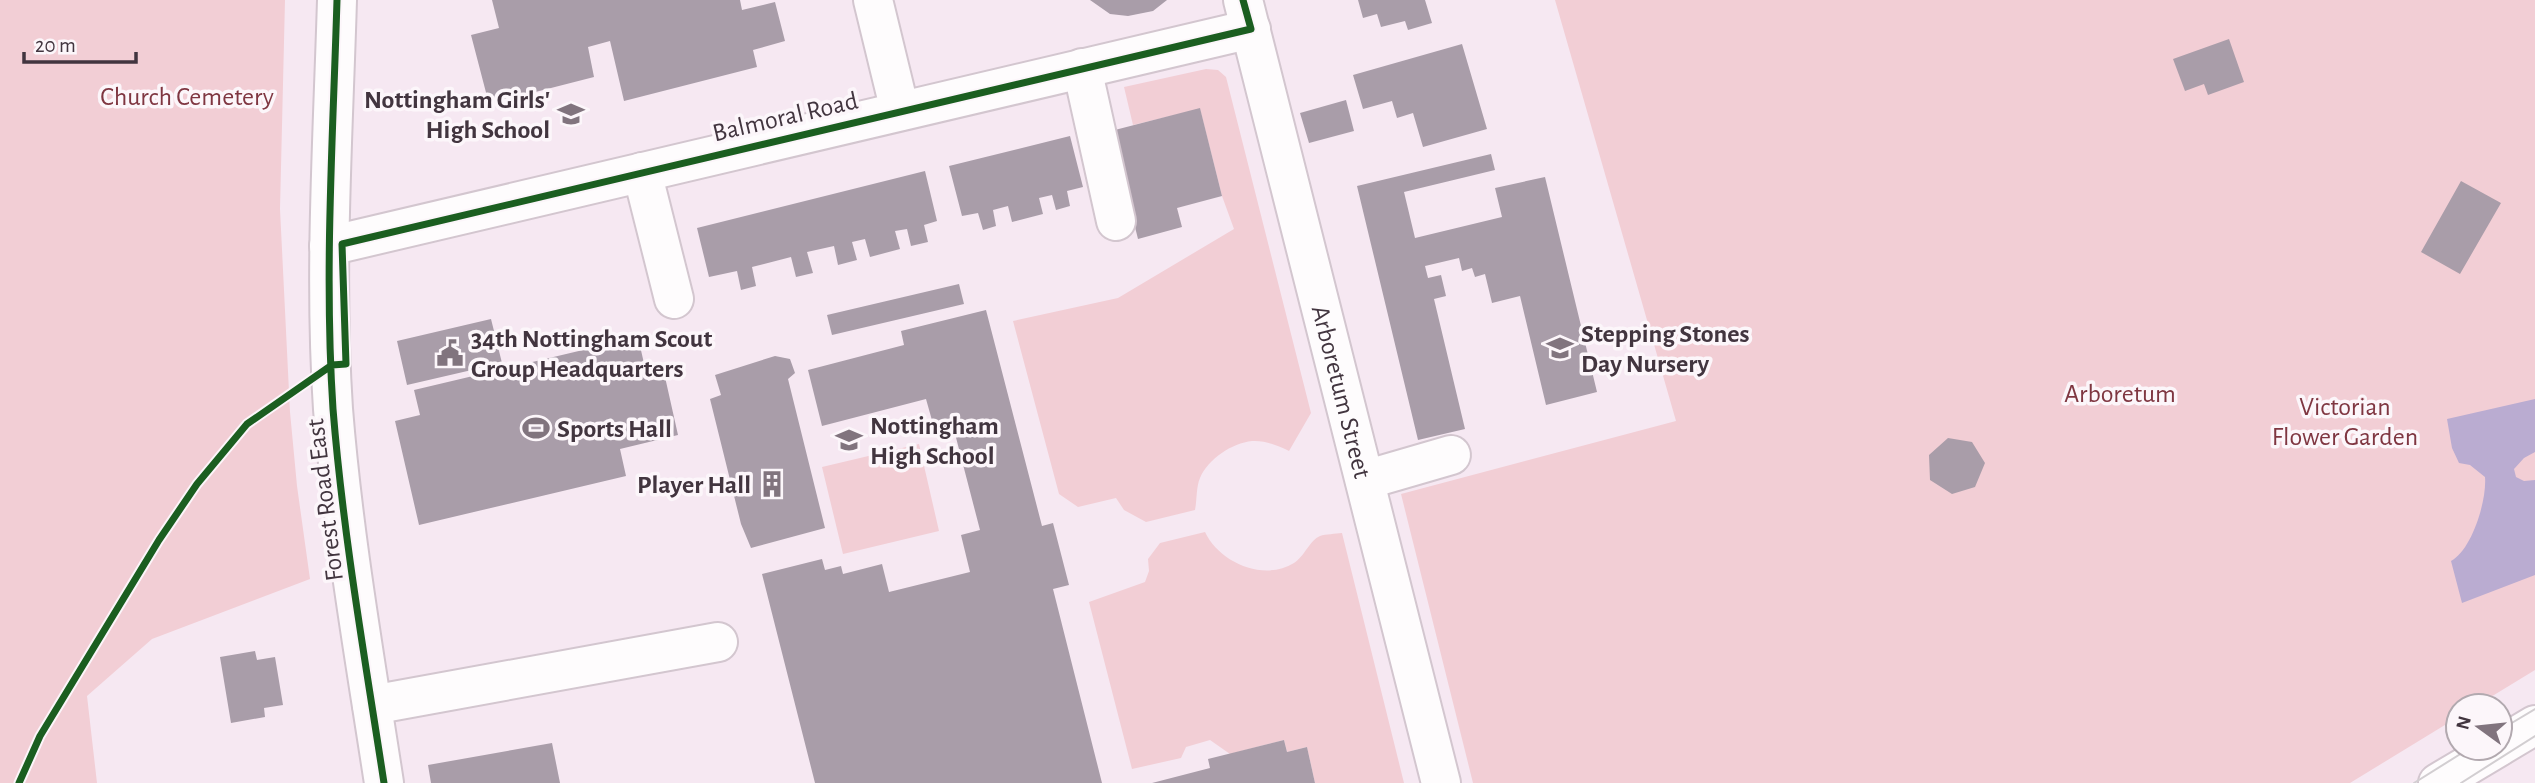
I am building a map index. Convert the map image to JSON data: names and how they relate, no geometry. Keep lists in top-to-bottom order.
{
  "streets": {
    "street": ["Balmoral Road", "Arboretum Street", "Forest Road East"]
  },
  "crossings": [
    ["Balmoral Road", "Arboretum Street"],
    ["Balmoral Road", "Forest Road East"]
  ],
  "parks": ["Church Cemetery", "Arboretum", "Victorian Flower Garden"],
  "places": {
    "school or university": ["Nottingham Girls' High School", "Stepping Stones Day Nursery", "Nottingham High School"],
    "public building": ["34th Nottingham Scout Group Headquarters"],
    "sports": ["Sports Hall"],
    "building": ["Player Hall"]
  },
  "scale_bar": "20 m",
  "north": "left"
}
